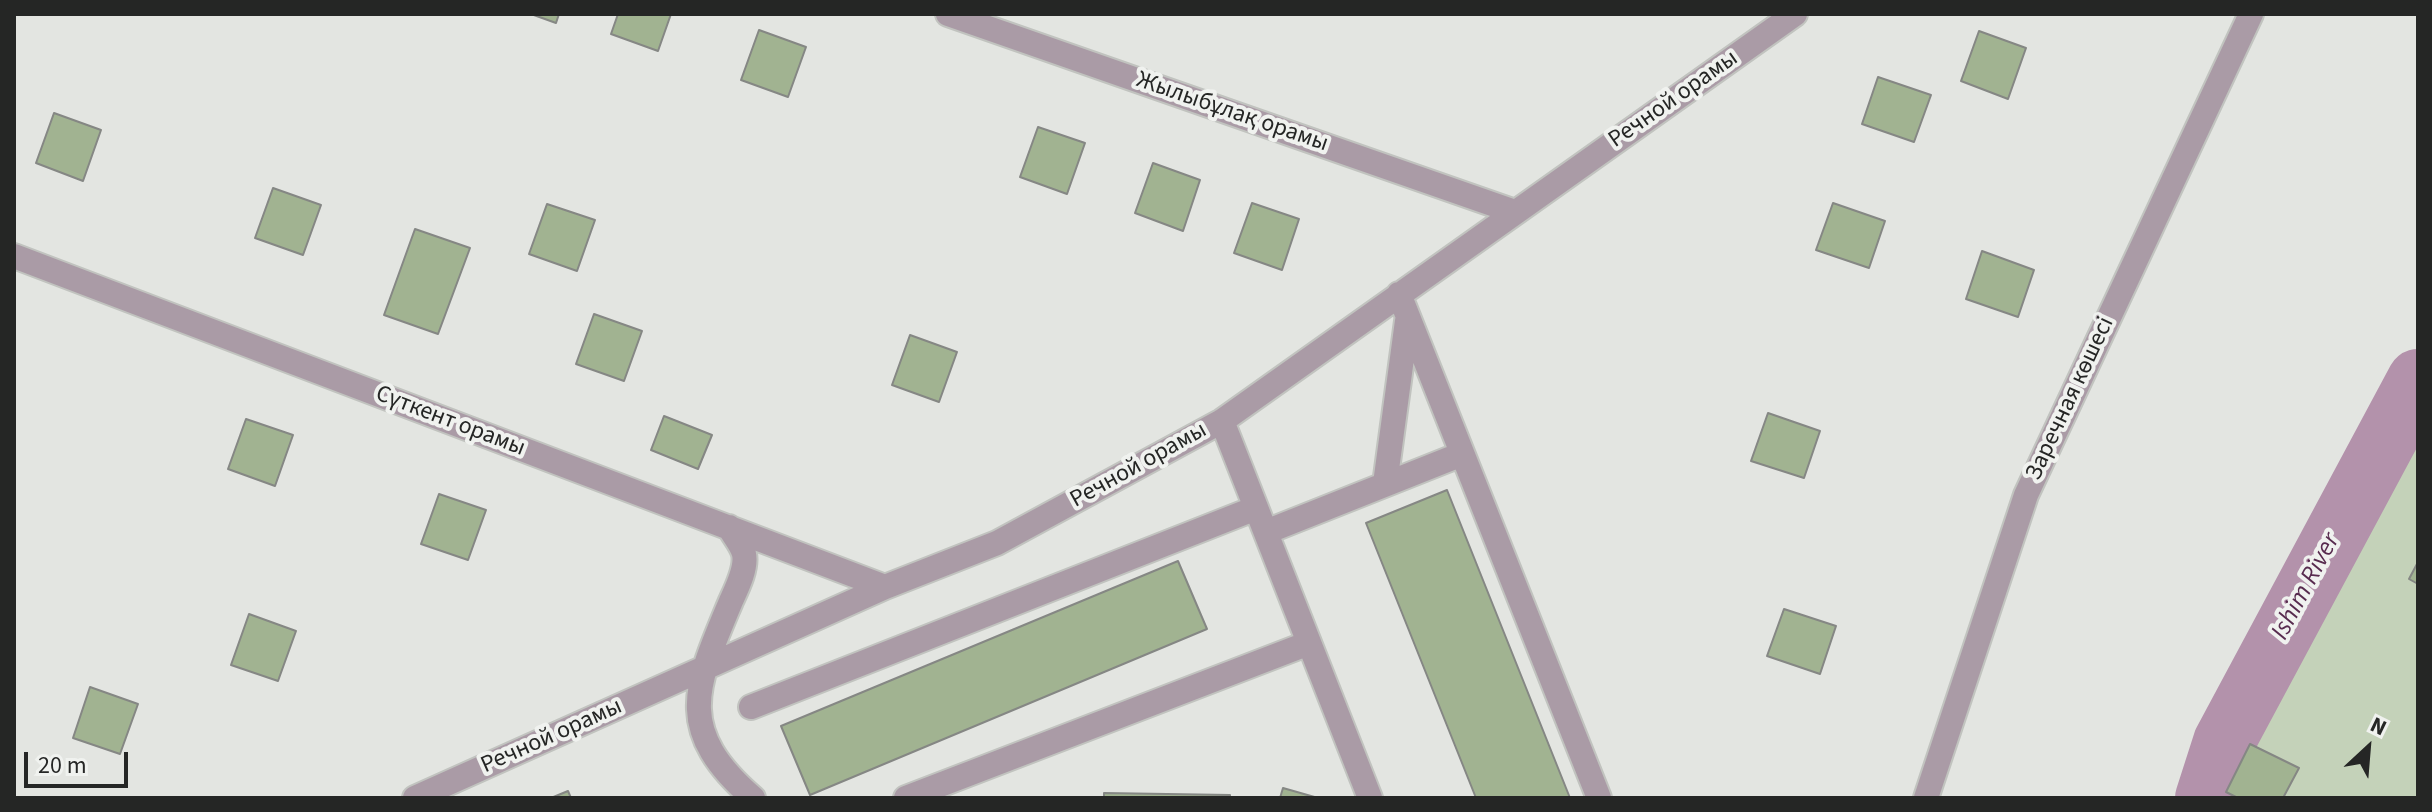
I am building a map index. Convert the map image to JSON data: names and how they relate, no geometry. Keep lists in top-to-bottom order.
{
  "streets": {
    "street": [
      "Речной орамы",
      "Жылыбұлақ орамы",
      "Заречная көшесі",
      "Сүткент орамы"
    ]
  },
  "crossings": [
    ["Речной орамы", "Жылыбұлақ орамы"],
    ["Речной орамы", "Сүткент орамы"]
  ],
  "water": ["Ishim River"],
  "scale_bar": "20 m",
  "north": "top right"
}
